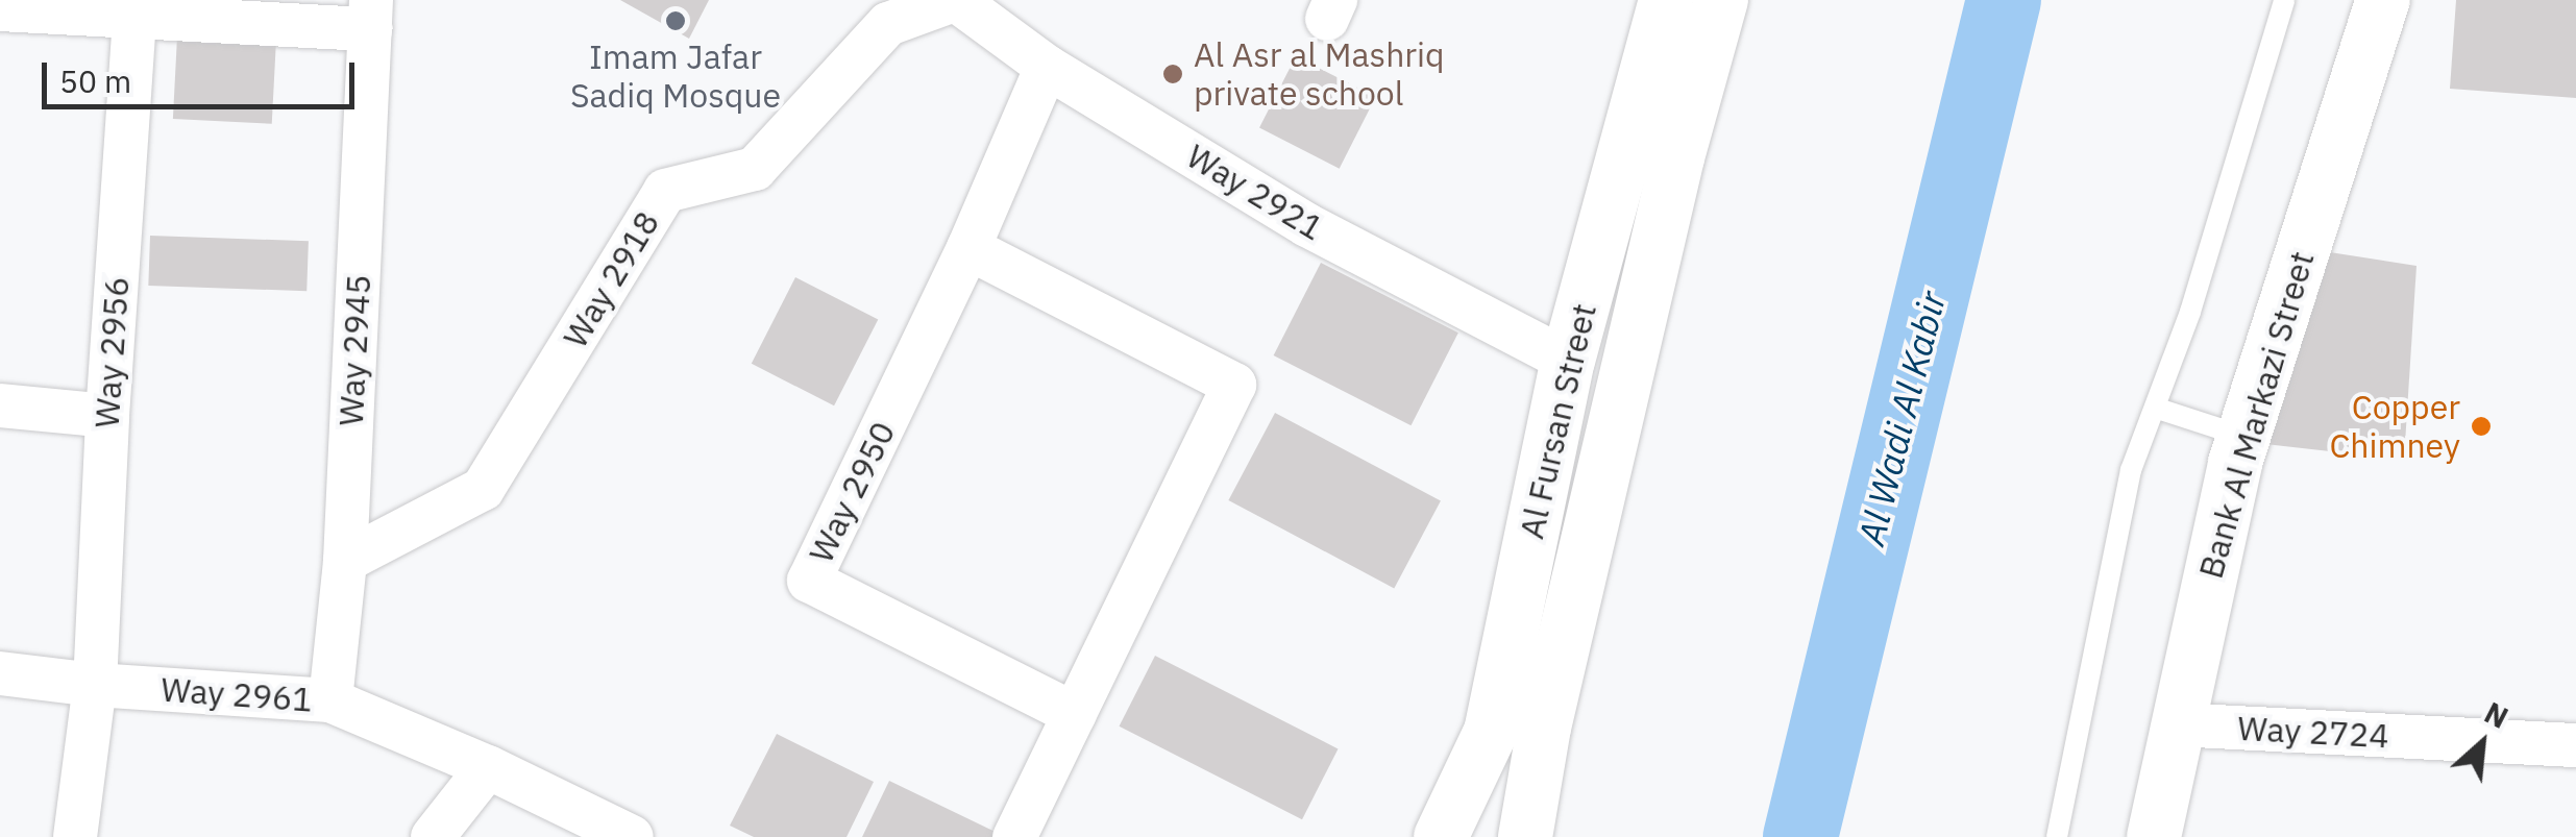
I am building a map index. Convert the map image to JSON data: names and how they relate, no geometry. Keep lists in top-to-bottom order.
{
  "streets": {
    "street": [
      "Way 2921",
      "Way 2918",
      "Way 2945",
      "Way 2956",
      "Bank Al Markazi Street",
      "Al Fursan Street",
      "Way 2950",
      "Way 2961",
      "Way 2724"
    ]
  },
  "crossings": [
    ["Way 2921", "Way 2918"],
    ["Way 2921", "Al Fursan Street"],
    ["Way 2921", "Way 2950"],
    ["Way 2918", "Way 2945"],
    ["Way 2945", "Way 2961"],
    ["Way 2956", "Way 2961"],
    ["Bank Al Markazi Street", "Way 2724"]
  ],
  "water": ["Al Wadi Al Kabir"],
  "places": ["Imam Jafar Sadiq Mosque", "Al Asr al Mashriq private school", "Copper Chimney"],
  "scale_bar": "50 m",
  "north": "top right"
}
